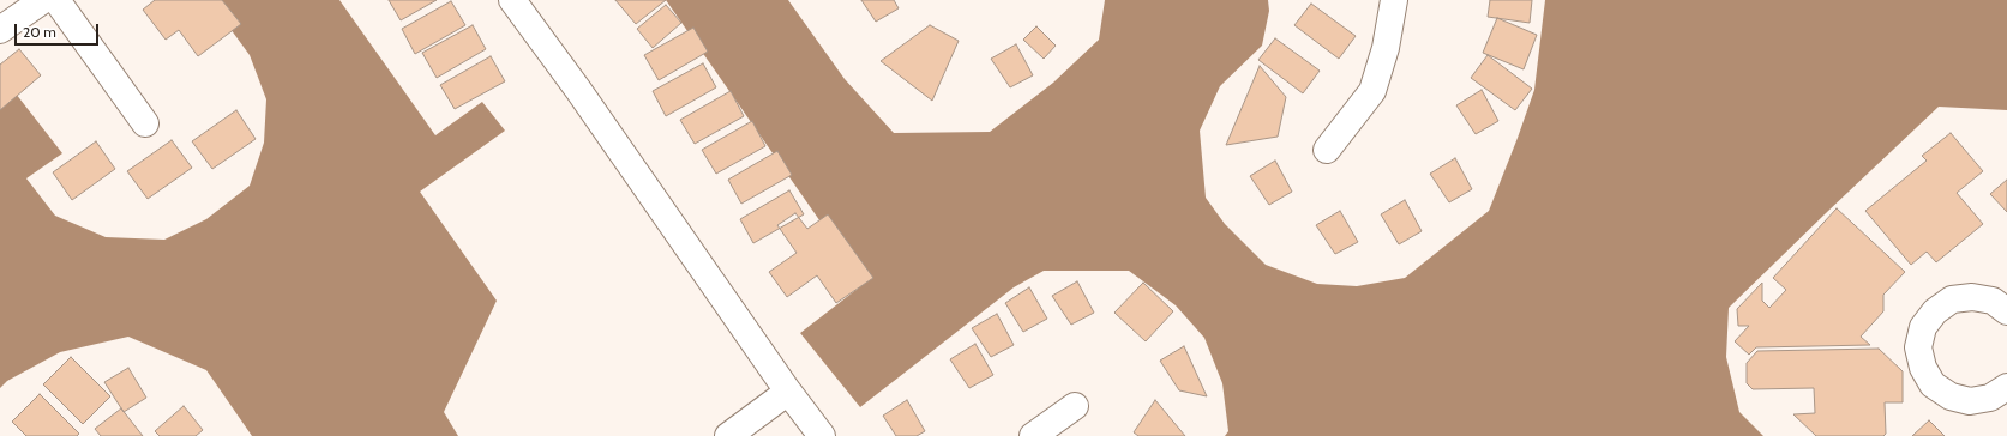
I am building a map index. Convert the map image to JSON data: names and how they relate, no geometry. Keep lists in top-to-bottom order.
{
  "scale_bar": "20 m"
}
